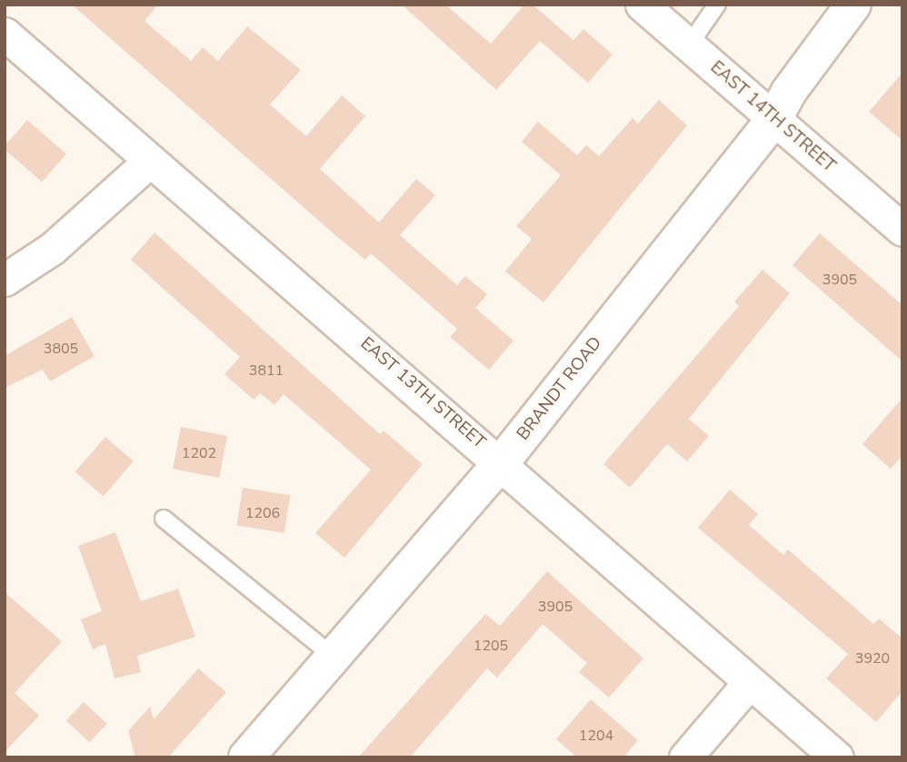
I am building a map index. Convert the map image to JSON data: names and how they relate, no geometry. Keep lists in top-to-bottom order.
{
  "streets": {
    "street": ["EAST 14TH STREET", "BRANDT ROAD", "EAST 13TH STREET"]
  },
  "crossings": [
    ["EAST 14TH STREET", "BRANDT ROAD"],
    ["BRANDT ROAD", "EAST 13TH STREET"]
  ],
  "house_numbers": [
    "3905",
    "3805",
    "3811",
    "1202",
    "1206",
    "3905",
    "1205",
    "3920",
    "1204"
  ]
}
